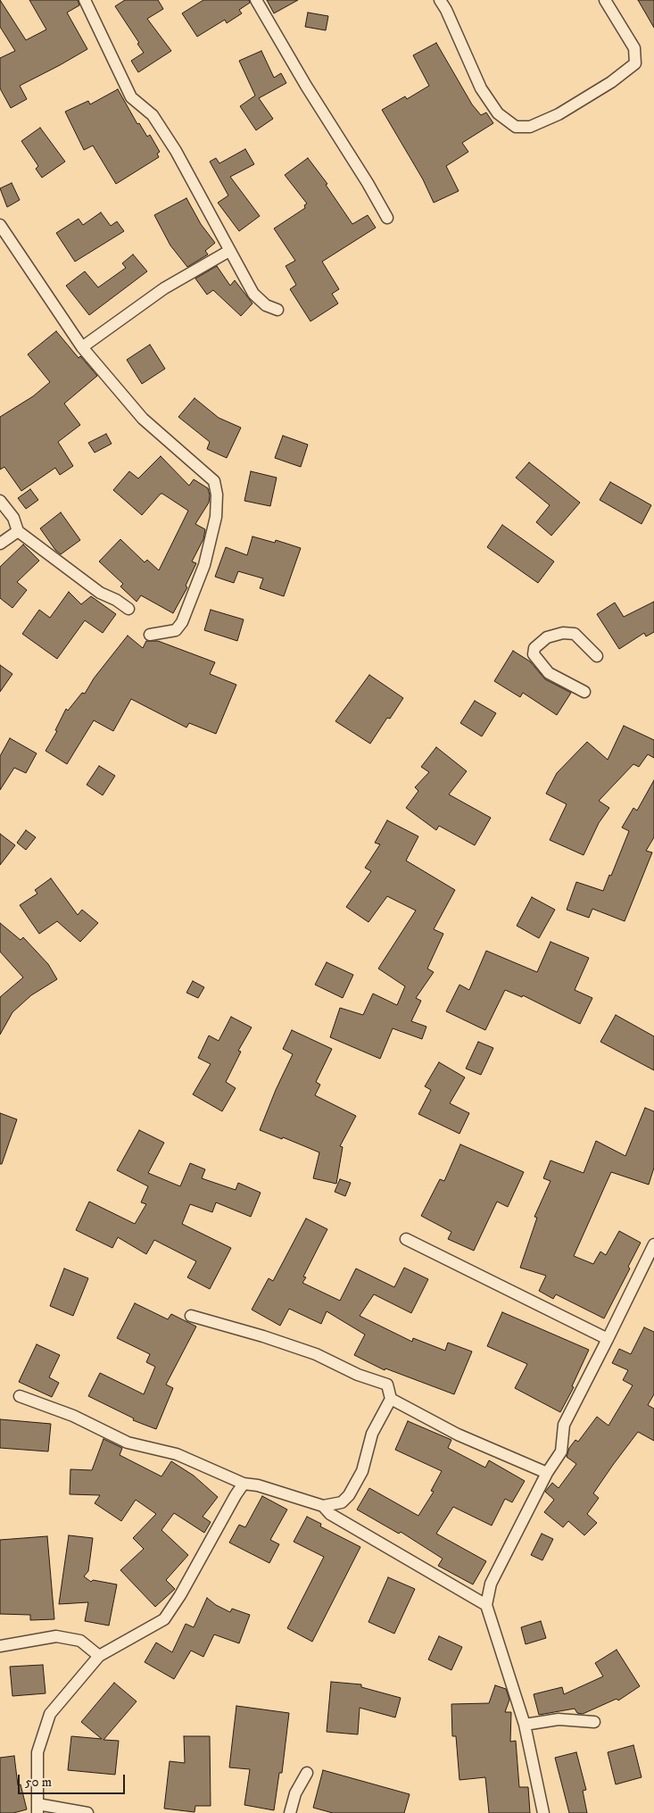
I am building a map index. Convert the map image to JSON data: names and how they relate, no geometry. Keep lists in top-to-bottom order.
{
  "scale_bar": "50 m"
}
